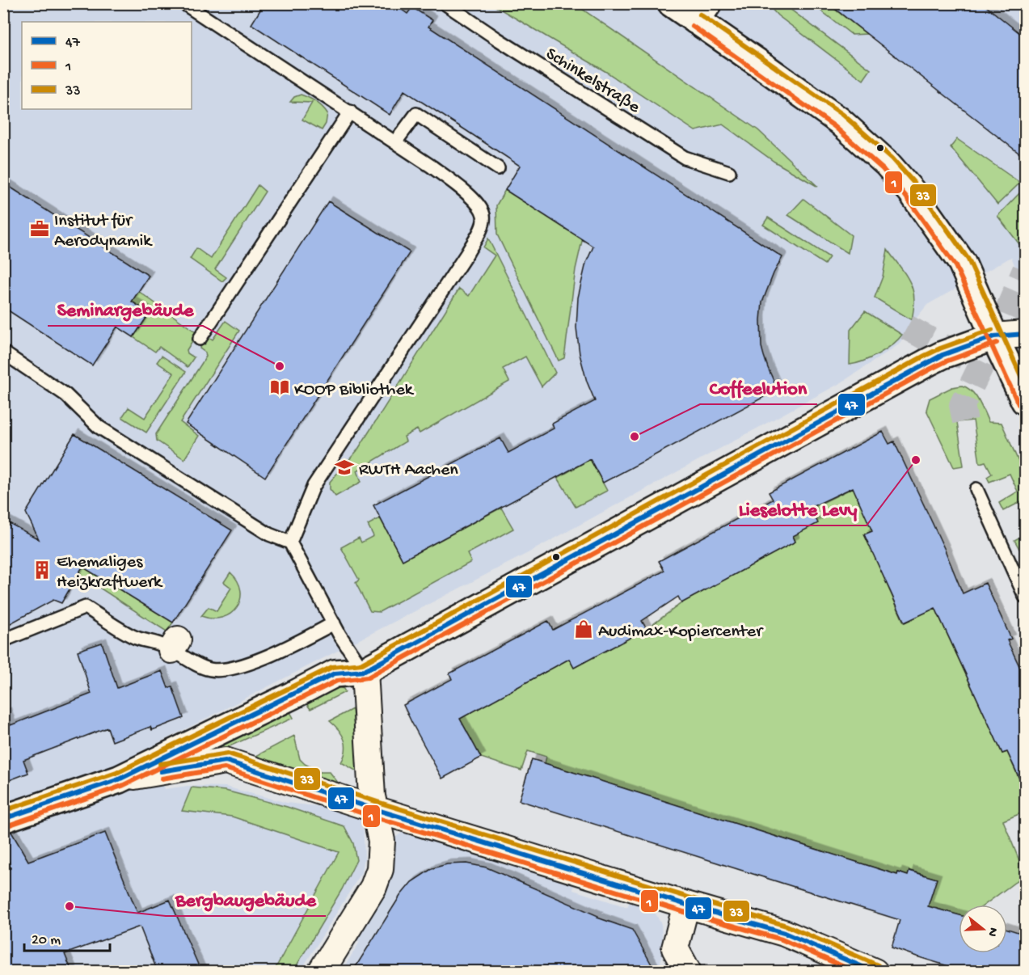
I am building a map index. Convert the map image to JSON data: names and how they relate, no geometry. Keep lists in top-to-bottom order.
{
  "streets": {
    "lane": ["Schinkelstraße"]
  },
  "places": {
    "office": ["Institut für Aerodynamik"],
    "other": [
      "Seminargebäude",
      "Coffeelution",
      "Lieselotte Levy",
      "Bergbaugebäude"
    ],
    "library": ["KOOP Bibliothek"],
    "school or university": ["RWTH Aachen"],
    "building": ["Ehemaliges Heizkraftwerk"],
    "shop": ["Audimax-Kopiercenter"]
  },
  "lines": ["transit line 33", "transit line 1", "transit line 47"],
  "legend": ["47", "1", "33"],
  "scale_bar": "20 m",
  "north": "right"
}
